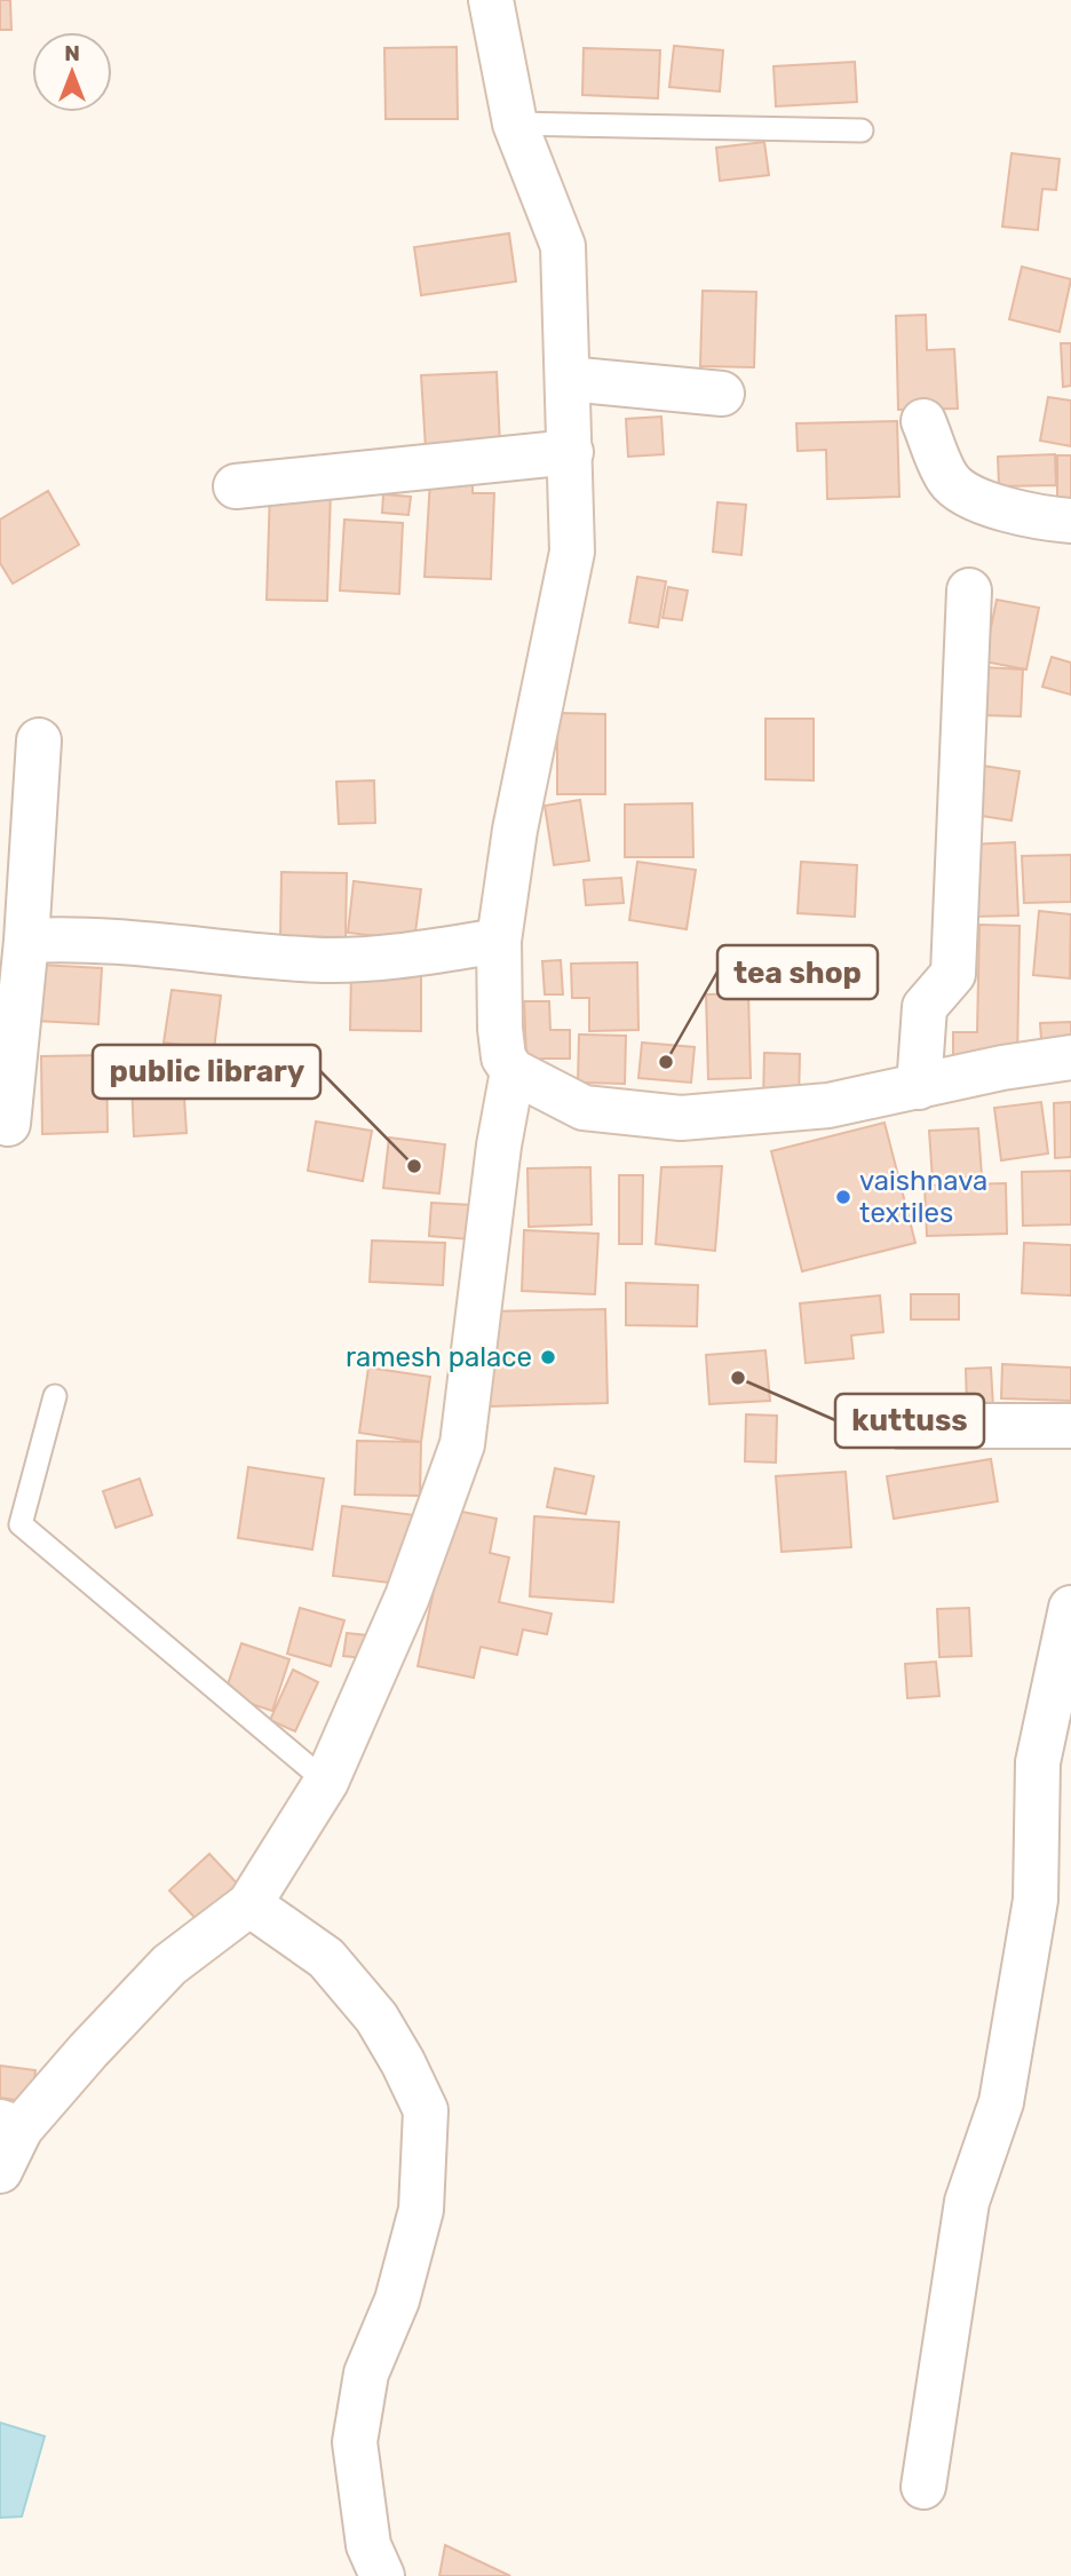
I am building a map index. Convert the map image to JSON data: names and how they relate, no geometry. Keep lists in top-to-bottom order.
{
  "places": [
    "tea shop",
    "public library",
    "vaishnava textiles",
    "ramesh palace",
    "kuttuss"
  ],
  "north": "top"
}
